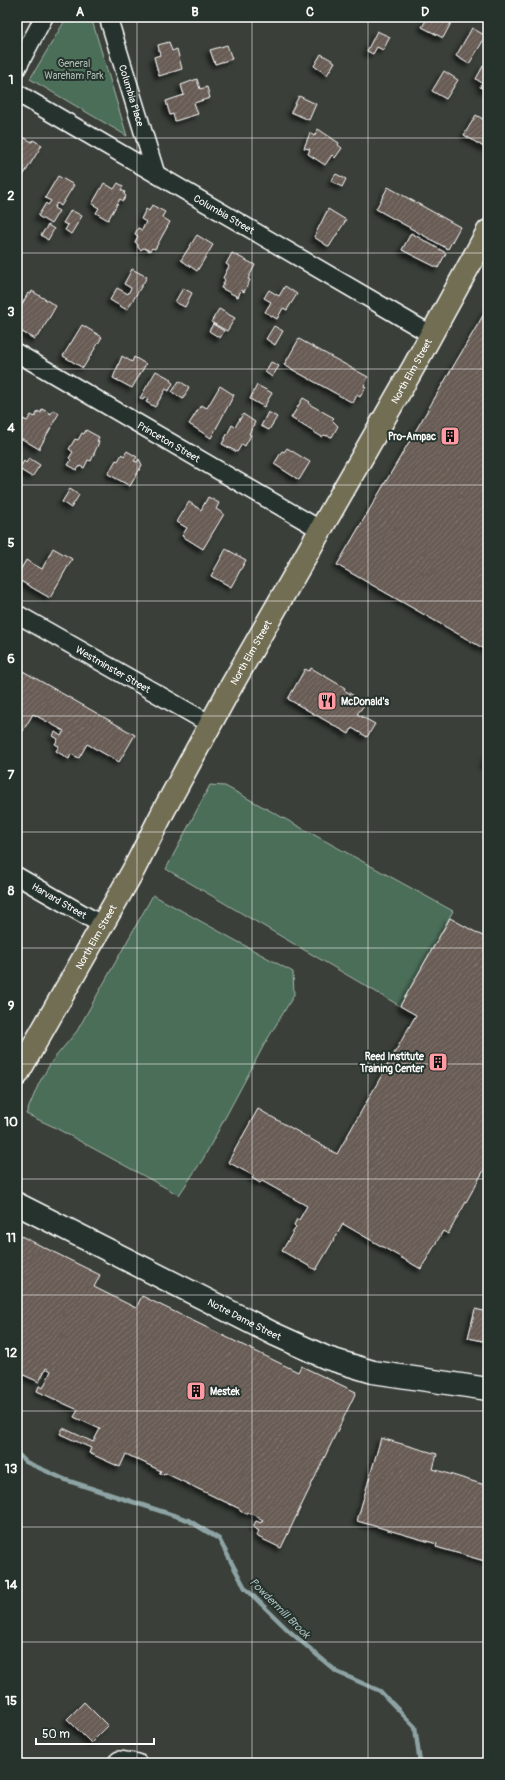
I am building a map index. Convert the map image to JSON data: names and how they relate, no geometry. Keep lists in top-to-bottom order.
{
  "streets": {
    "highway": ["North Elm Street"],
    "main road": ["Notre Dame Street"],
    "street": [
      "Columbia Place",
      "Columbia Street",
      "Princeton Street",
      "Westminster Street",
      "Harvard Street"
    ]
  },
  "crossings": [
    ["Columbia Place", "Columbia Street"],
    ["Columbia Street", "North Elm Street"],
    ["North Elm Street", "Princeton Street"],
    ["North Elm Street", "Westminster Street"],
    ["North Elm Street", "Harvard Street"]
  ],
  "water": ["Powdermill Brook"],
  "parks": ["General Wareham Park"],
  "places": {
    "building": ["Pro-Ampac", "Reed Institute Training Center", "Mestek"],
    "restaurant": ["McDonald's"]
  },
  "scale_bar": "50 m",
  "grid": {
    "columns": [
      "A",
      "B",
      "C",
      "D"
    ],
    "rows": [
      "1",
      "2",
      "3",
      "4",
      "5",
      "6",
      "7",
      "8",
      "9",
      "10",
      "11",
      "12",
      "13",
      "14",
      "15"
    ]
  }
}
